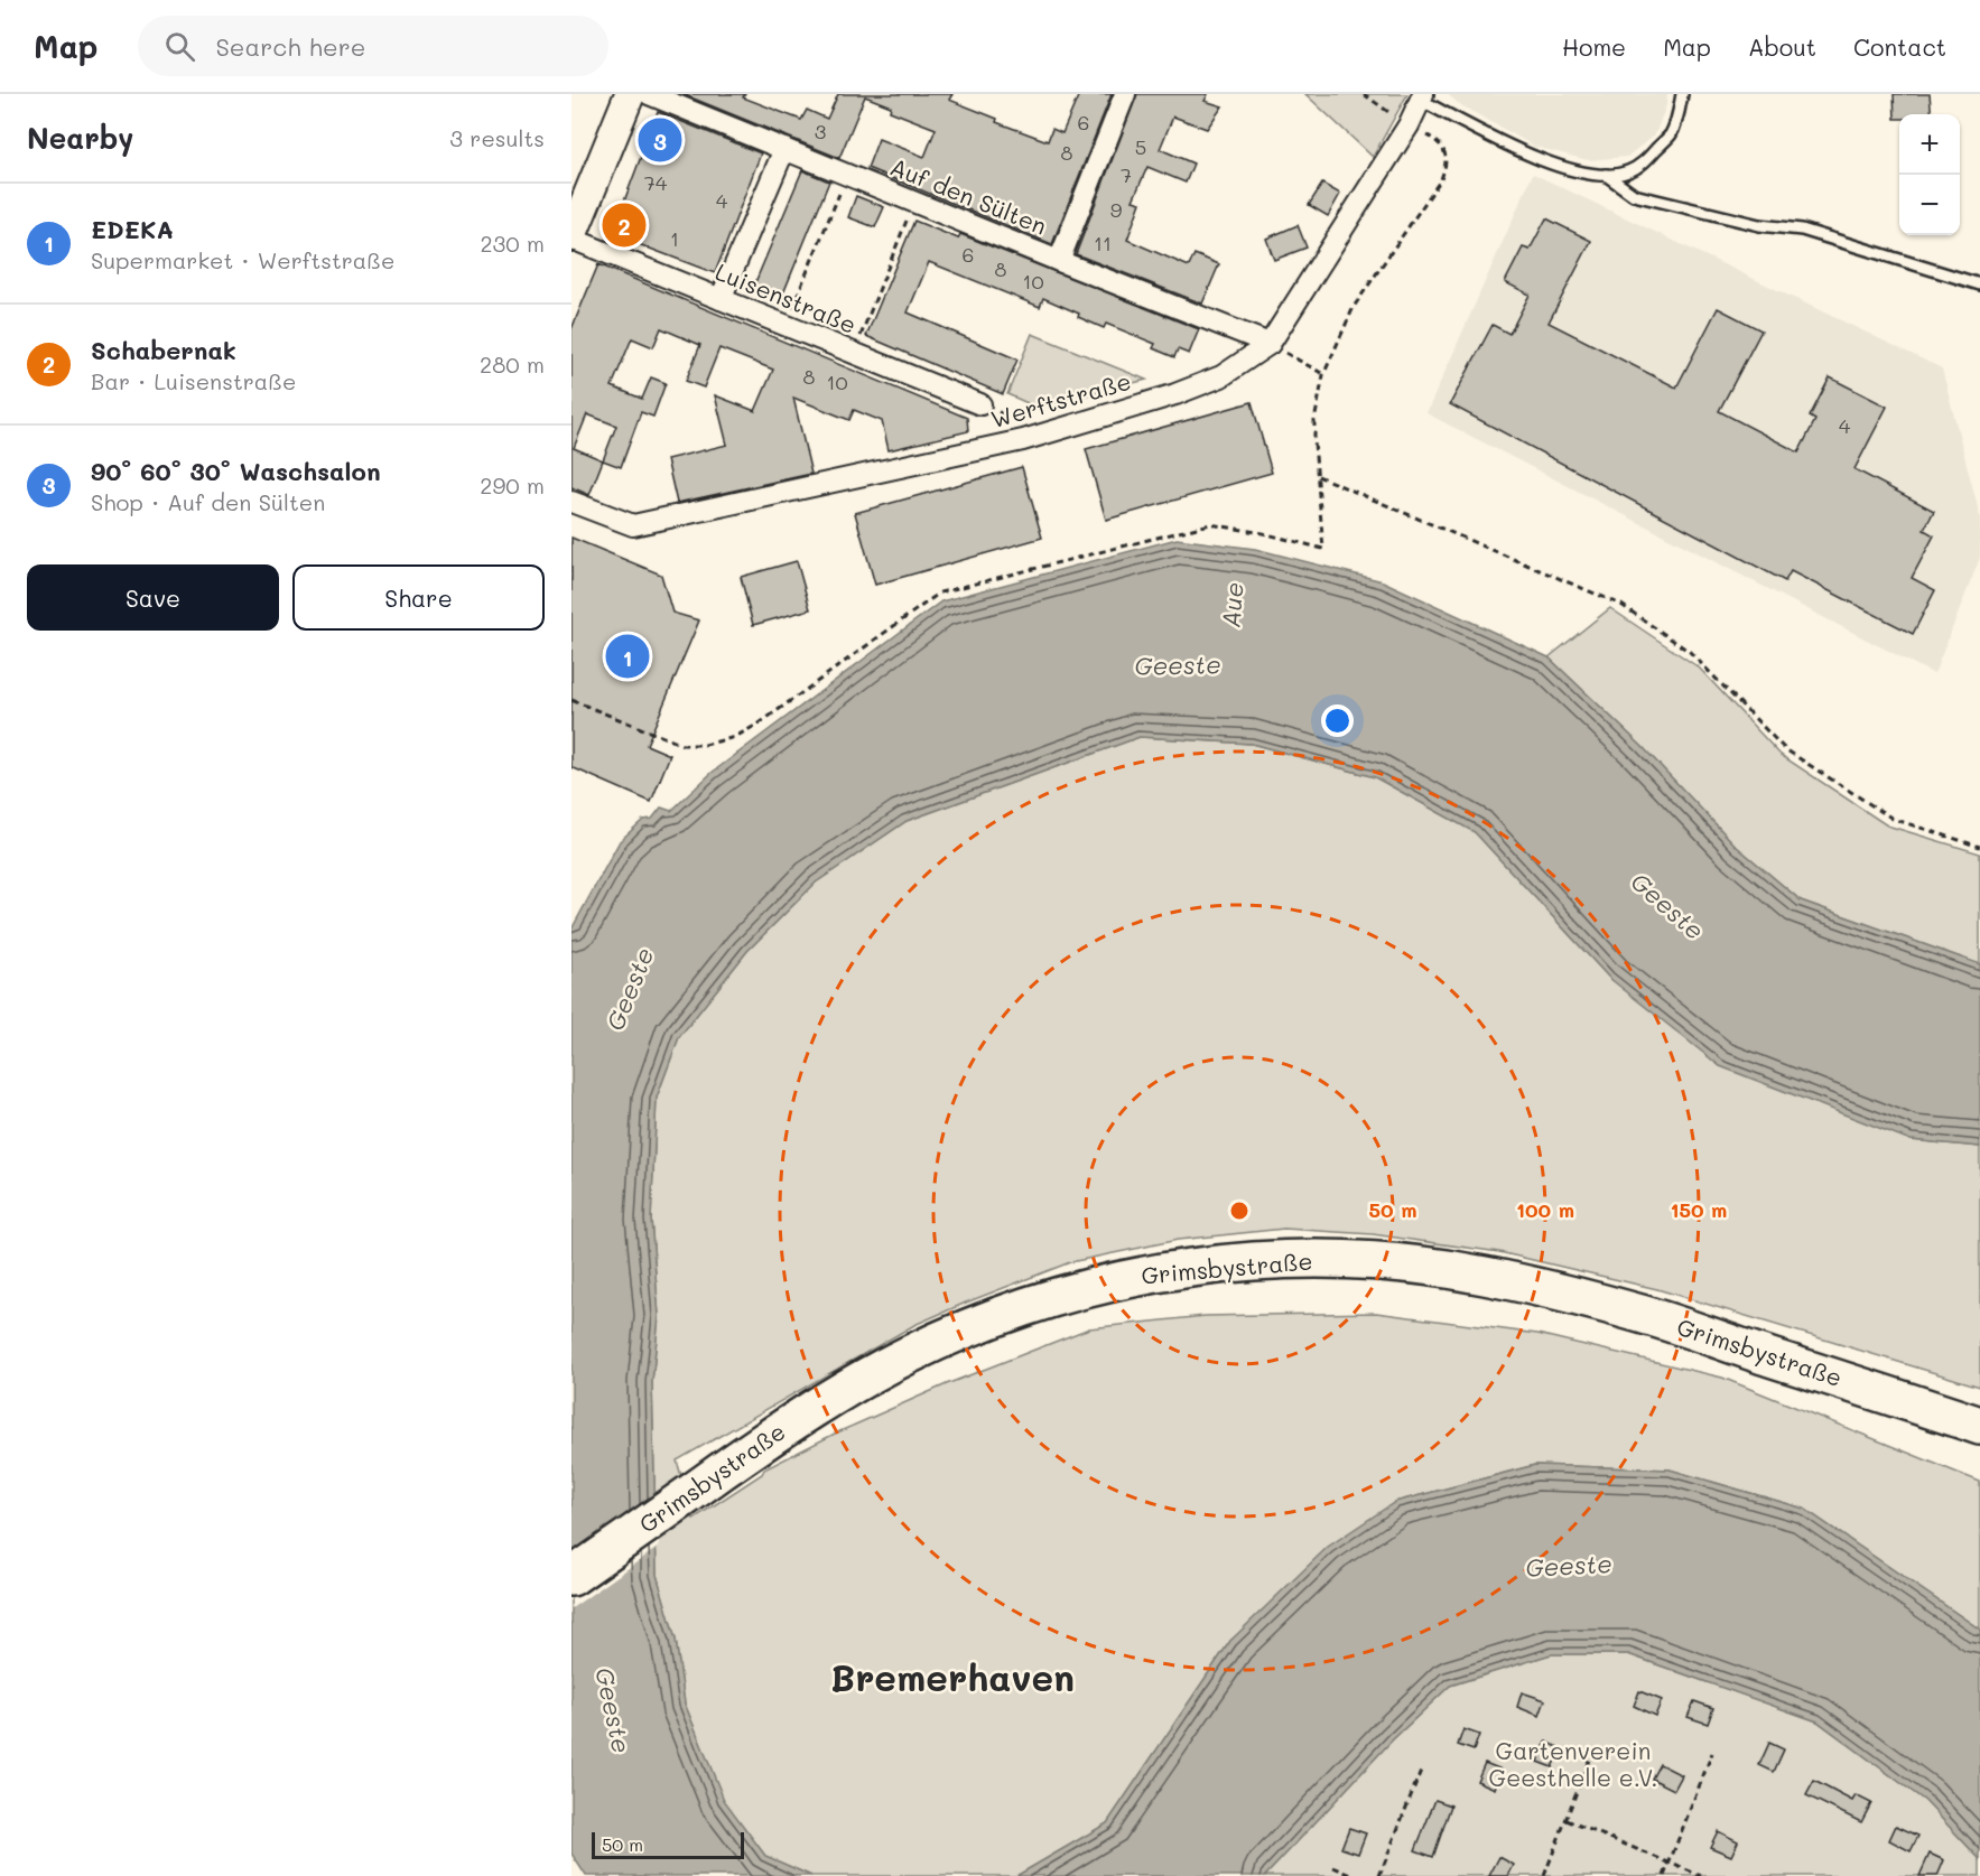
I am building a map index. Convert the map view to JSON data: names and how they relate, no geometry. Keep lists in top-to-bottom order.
{
  "streets": {
    "highway": ["Grimsbystraße"],
    "street": ["Auf den Sülten", "Luisenstraße", "Werftstraße"]
  },
  "crossings": [
    ["Auf den Sülten", "Werftstraße"]
  ],
  "districts": ["Bremerhaven"],
  "water": ["Aue", "Geeste"],
  "parks": ["Gartenverein Geesthelle e.V."],
  "house_numbers": [
    "6",
    "3",
    "5",
    "8",
    "7",
    "74",
    "4",
    "9",
    "1",
    "11",
    "6",
    "8",
    "10",
    "8",
    "10",
    "4"
  ],
  "scale_bar": "50 m",
  "page": {
    "header": "Map",
    "search": "Search here",
    "nav": [
      "Home",
      "Map",
      "About",
      "Contact"
    ],
    "heading": ["Nearby", "3 results"],
    "map_buttons": ["+", "−"],
    "pins": ["3", "2", "1"],
    "list": [
      {
        "mark": "1",
        "name": "EDEKA",
        "note": "Supermarket · Werftstraße",
        "value": "230 m"
      },
      {
        "mark": "2",
        "name": "Schabernak",
        "note": "Bar · Luisenstraße",
        "value": "280 m"
      },
      {
        "mark": "3",
        "name": "90° 60° 30° Waschsalon",
        "note": "Shop · Auf den Sülten",
        "value": "290 m"
      }
    ],
    "buttons": ["Save", "Share"],
    "scale": "50 m"
  },
  "rings": ["50 m", "100 m", "150 m"]
}
